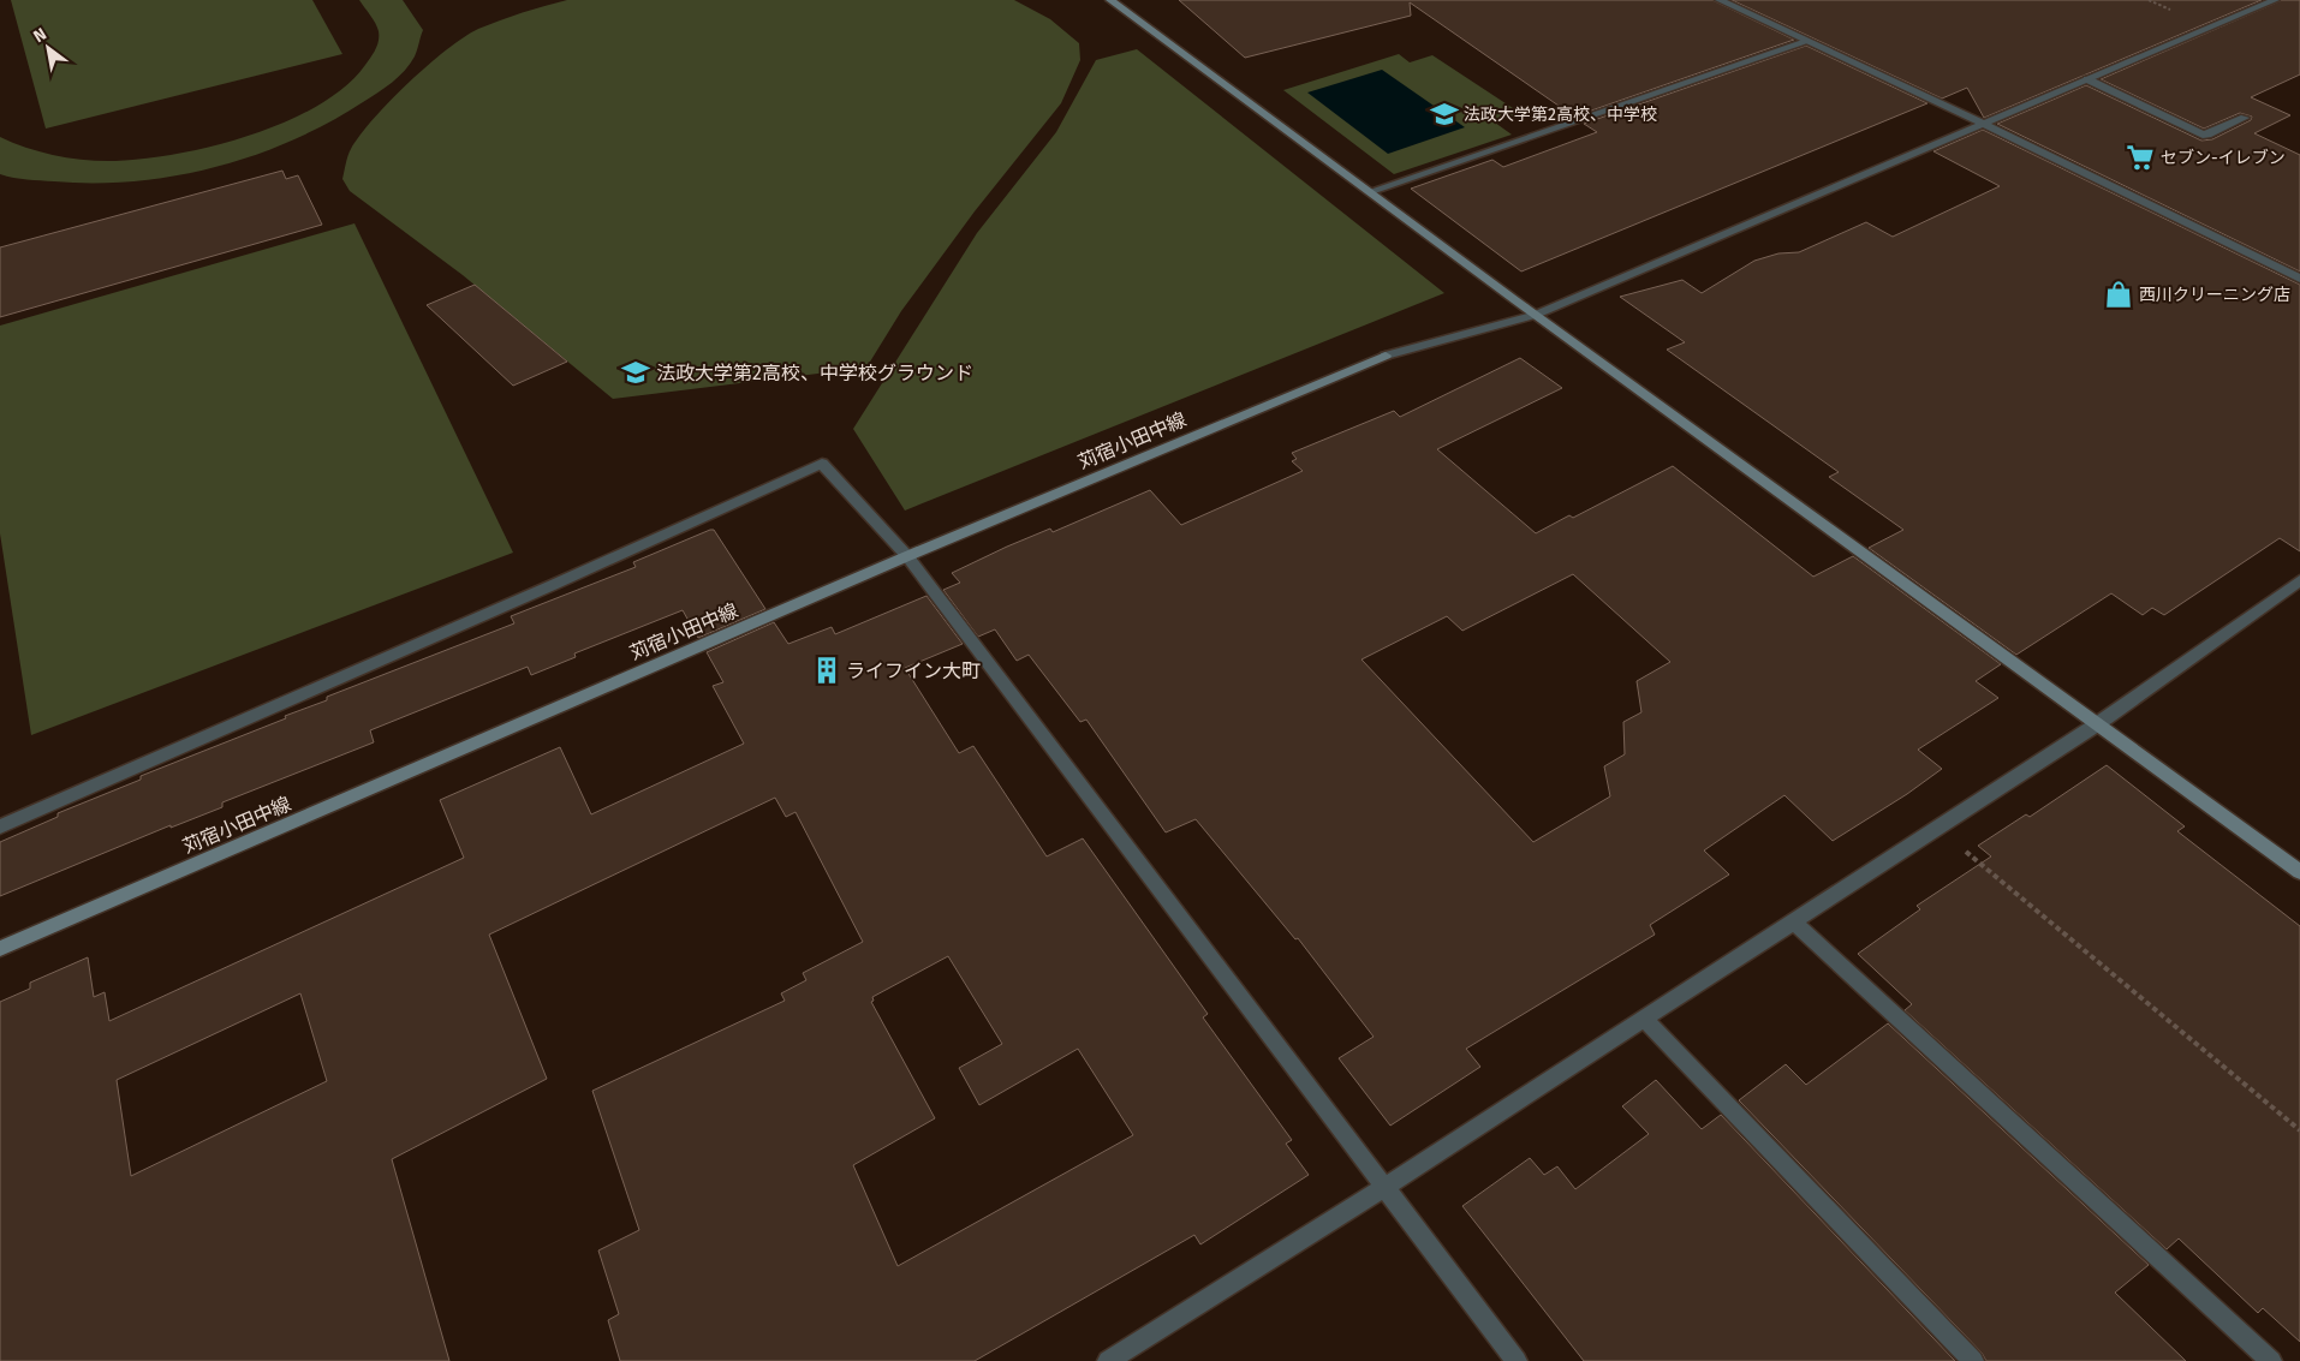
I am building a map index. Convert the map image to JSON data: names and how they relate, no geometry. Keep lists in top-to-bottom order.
{
  "streets": {
    "street": ["苅宿小田中線"]
  },
  "places": {
    "school or university": ["法政大学第2高校、中学校", "法政大学第2高校、中学校グラウンド"],
    "supermarket": ["セブン-イレブン"],
    "shop": ["西川クリーニング店"],
    "building": ["ライフイン大町"]
  },
  "north": "top left"
}
